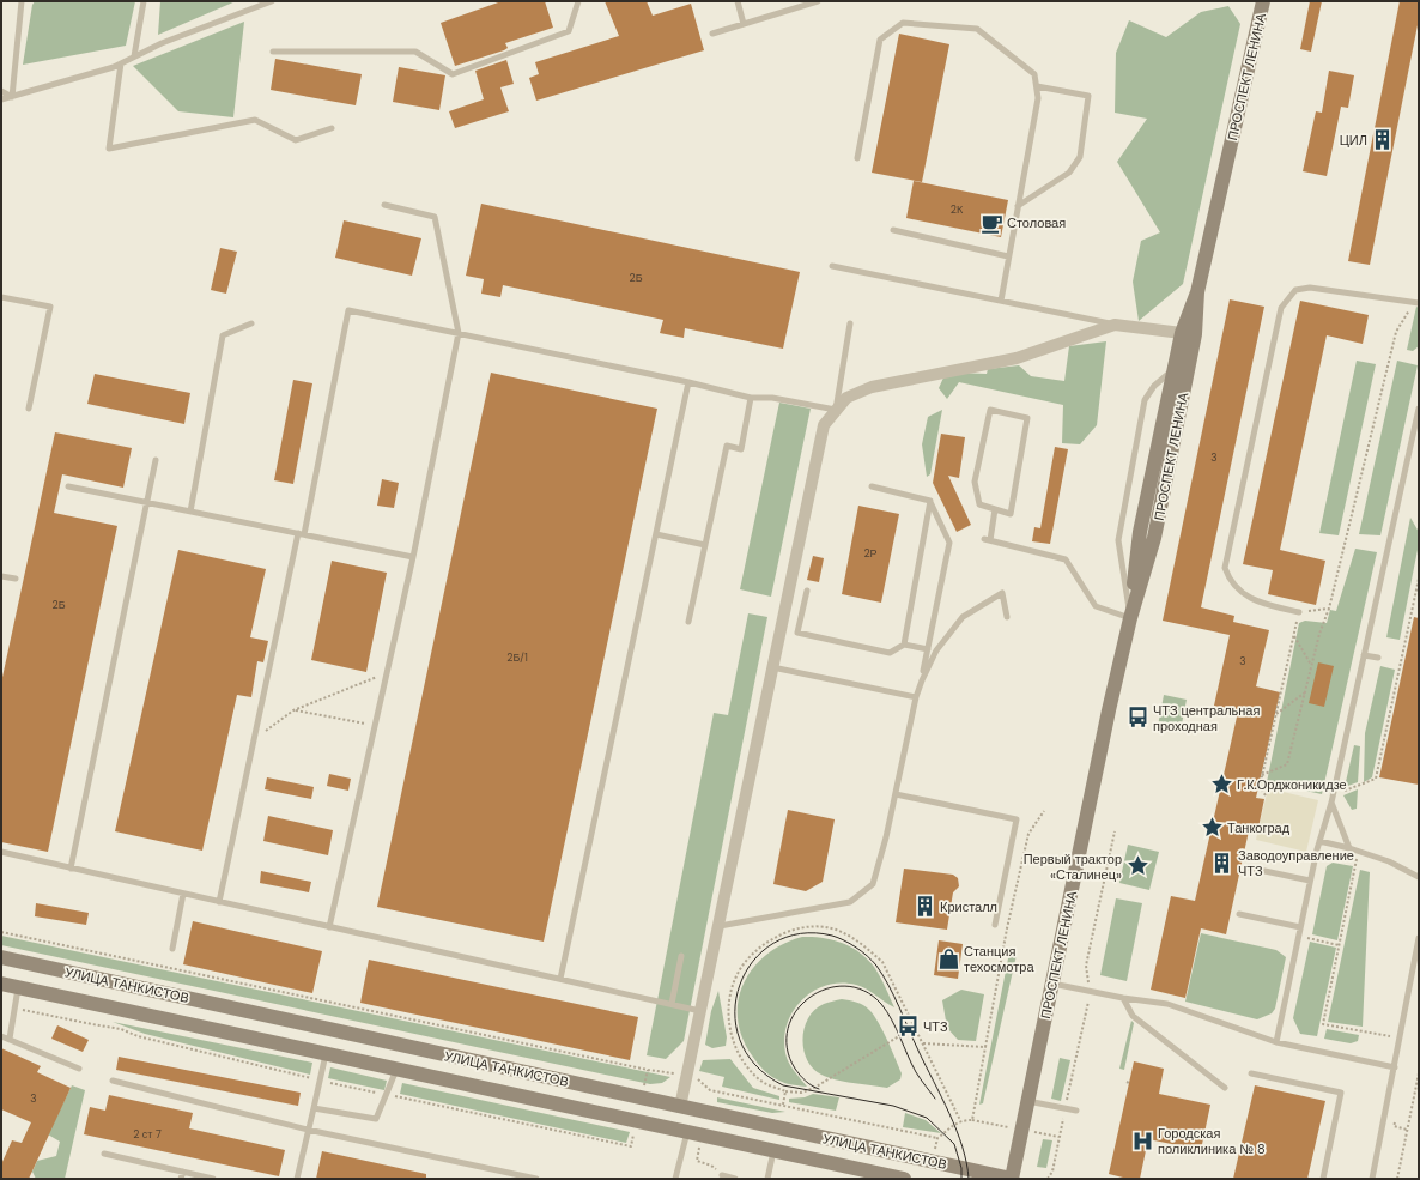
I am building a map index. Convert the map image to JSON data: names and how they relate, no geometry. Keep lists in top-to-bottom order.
{
  "streets": {
    "main road": ["ПРОСПЕКТ ЛЕНИНА", "УЛИЦА ТАНКИСТОВ"]
  },
  "crossings": [
    ["ПРОСПЕКТ ЛЕНИНА", "УЛИЦА ТАНКИСТОВ"]
  ],
  "places": {
    "building": ["ЦИЛ", "Заводоуправление ЧТЗ", "Кристалл"],
    "cafe": ["Столовая"],
    "bus stop": ["ЧТЗ центральная проходная", "ЧТЗ"],
    "place": ["Г.К.Орджоникидзе", "Танкоград", "Первый трактор «Сталинец»"],
    "shop": ["Станция техосмотра"],
    "hospital": ["Городская поликлиника № 8"]
  },
  "house_numbers": [
    "2К",
    "2Б",
    "3",
    "2Р",
    "2Б",
    "2Б/1",
    "3",
    "3",
    "2 ст 7"
  ]
}
